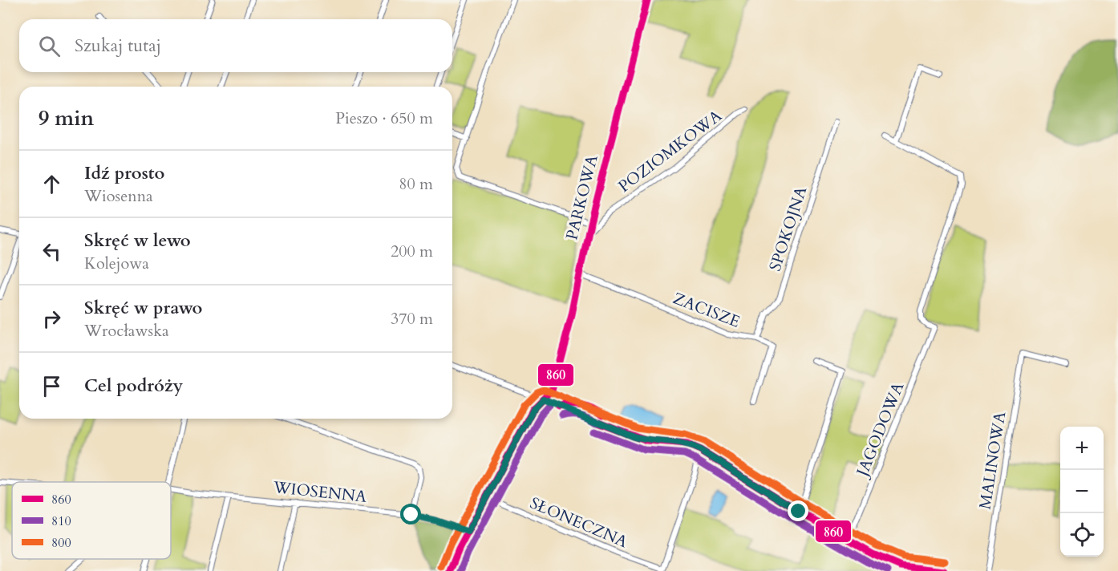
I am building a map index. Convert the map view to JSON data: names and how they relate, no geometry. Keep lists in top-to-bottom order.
{
  "streets": {
    "street": [
      "POZIOMKOWA",
      "PARKOWA",
      "SPOKOJNA",
      "ZACISZE",
      "JAGODOWA",
      "MALINOWA",
      "WIOSENNA",
      "SŁONECZNA"
    ]
  },
  "crossings": [
    ["POZIOMKOWA", "PARKOWA"],
    ["PARKOWA", "ZACISZE"],
    ["PARKOWA", "WIOSENNA"],
    ["PARKOWA", "SŁONECZNA"],
    ["SPOKOJNA", "ZACISZE"]
  ],
  "lines": ["transit line 860", "transit line 800", "transit line 810"],
  "legend": ["860", "810", "800"],
  "page": {
    "search": "Szukaj tutaj",
    "heading": ["9 min", "Pieszo · 650 m"],
    "list": [
      ["Idź prosto", "Wiosenna", "80 m"],
      ["Skręć w lewo", "Kolejowa", "200 m"],
      ["Skręć w prawo", "Wrocławska", "370 m"],
      "Cel podróży"
    ],
    "map_buttons": ["+", "−"]
  }
}
